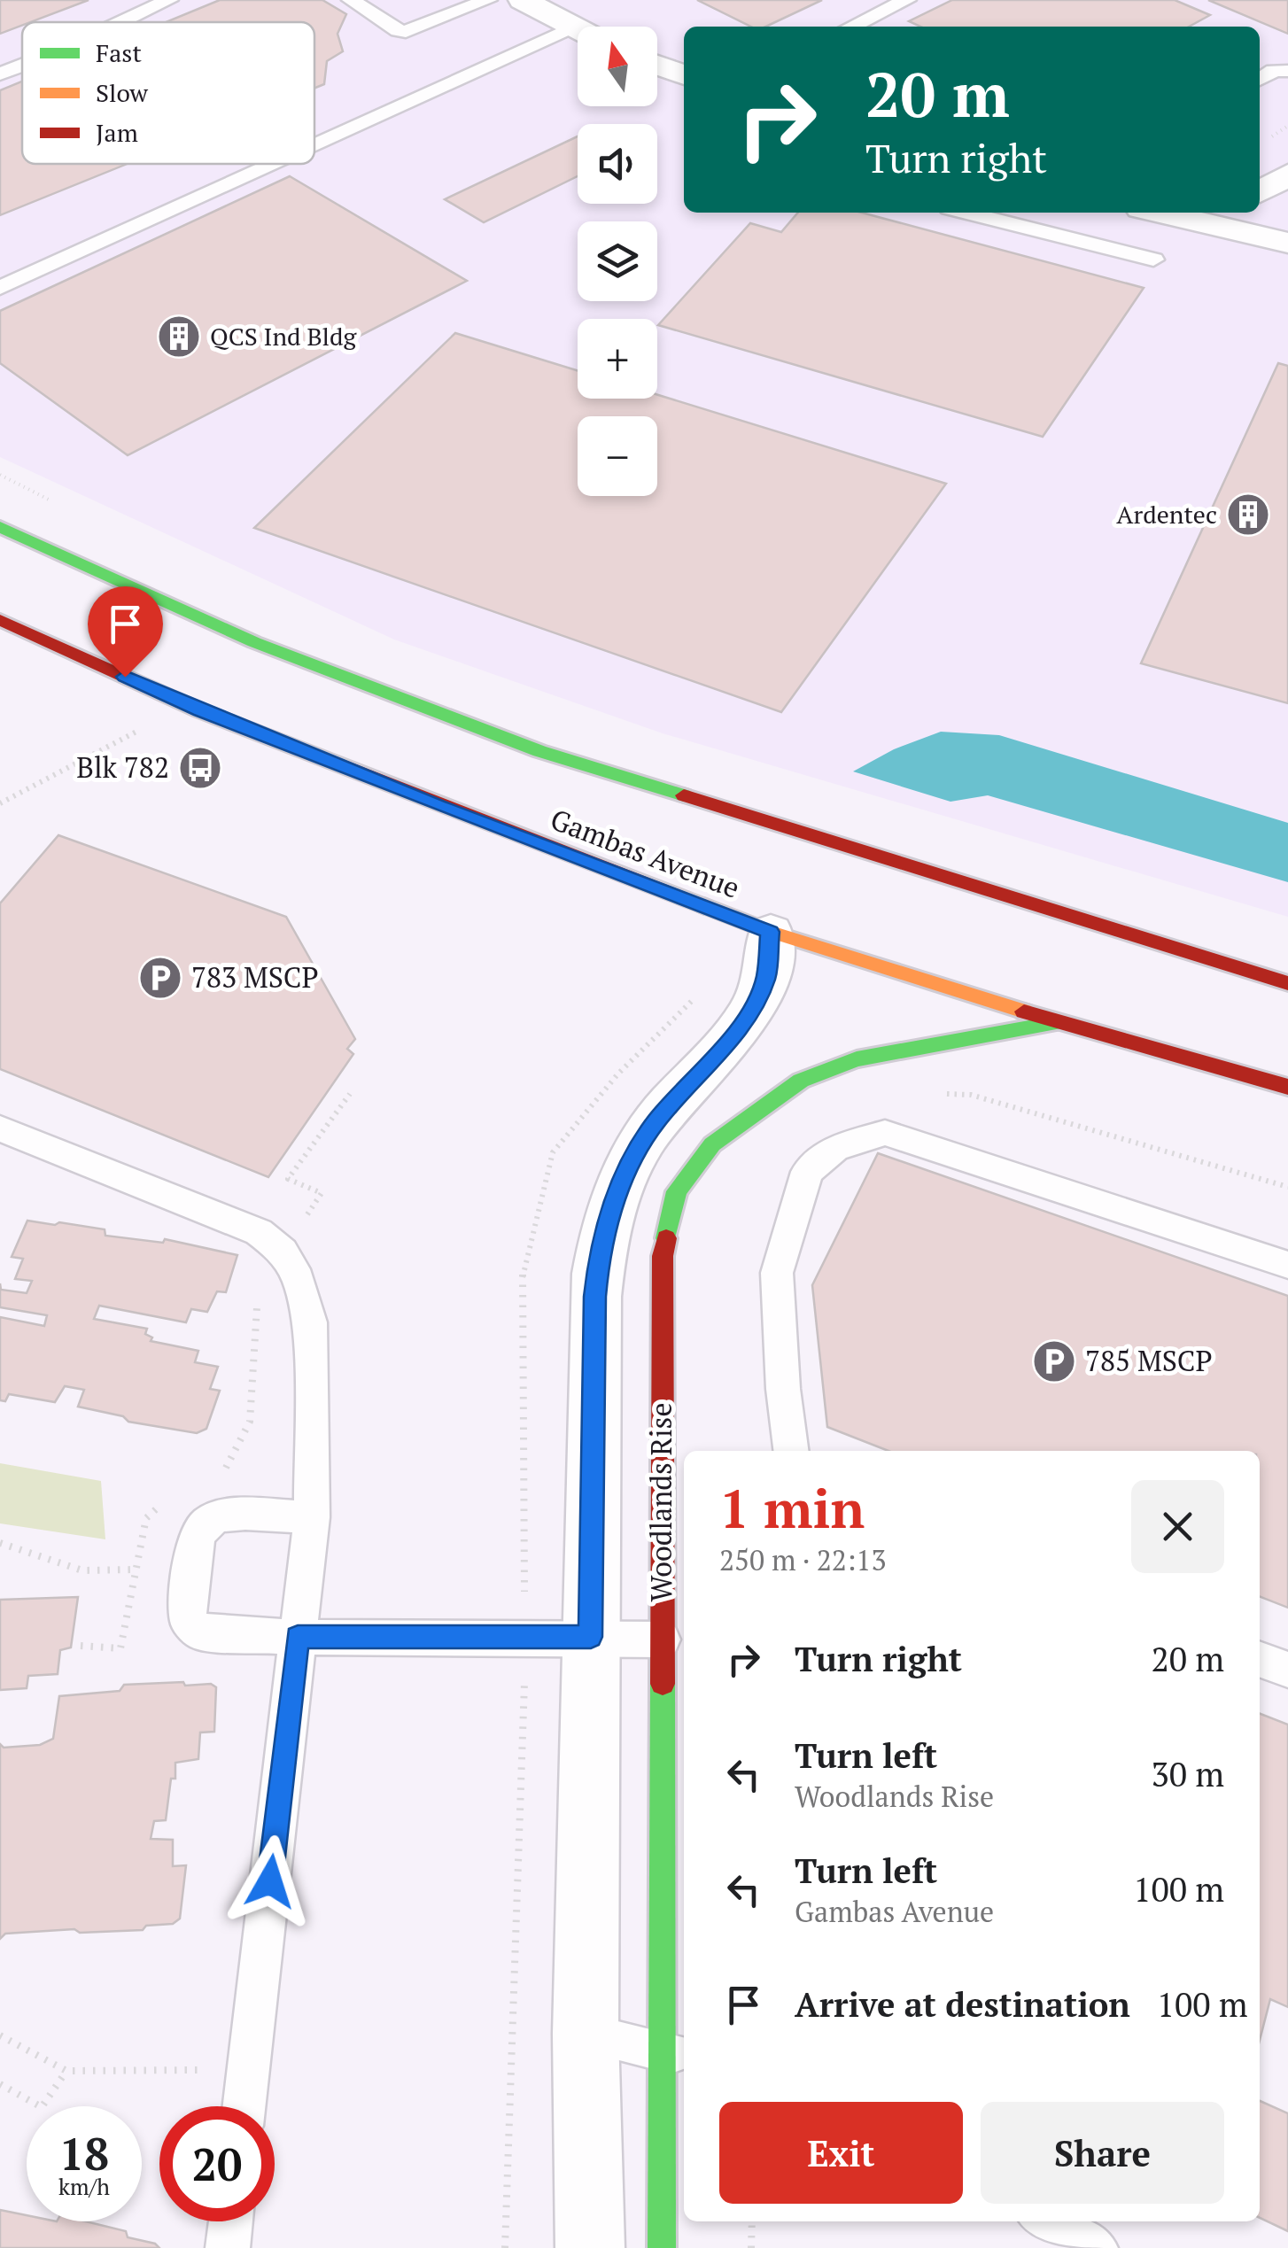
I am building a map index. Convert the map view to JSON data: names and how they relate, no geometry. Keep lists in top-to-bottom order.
{
  "streets": {
    "main road": ["Gambas Avenue", "Woodlands Rise"]
  },
  "crossings": [
    ["Gambas Avenue", "Woodlands Rise"]
  ],
  "places": {
    "building": ["QCS Ind Bldg", "Ardentec"],
    "bus stop": ["Blk 782"],
    "parking": ["783 MSCP", "785 MSCP"]
  },
  "legend": ["Fast", "Slow", "Jam"],
  "north": "top",
  "page": {
    "map_buttons": ["+", "−"],
    "turn": ["20 m", "Turn right"],
    "heading": ["1 min", "250 m · 22:13"],
    "list": [
      {
        "name": "Turn right",
        "value": "20 m"
      },
      {
        "name": "Turn left",
        "note": "Woodlands Rise",
        "value": "30 m"
      },
      {
        "name": "Turn left",
        "note": "Gambas Avenue",
        "value": "100 m"
      },
      {
        "name": "Arrive at destination",
        "value": "100 m"
      }
    ],
    "buttons": ["Exit", "Share"],
    "speed": "18 km/h",
    "limit": "20"
  }
}
